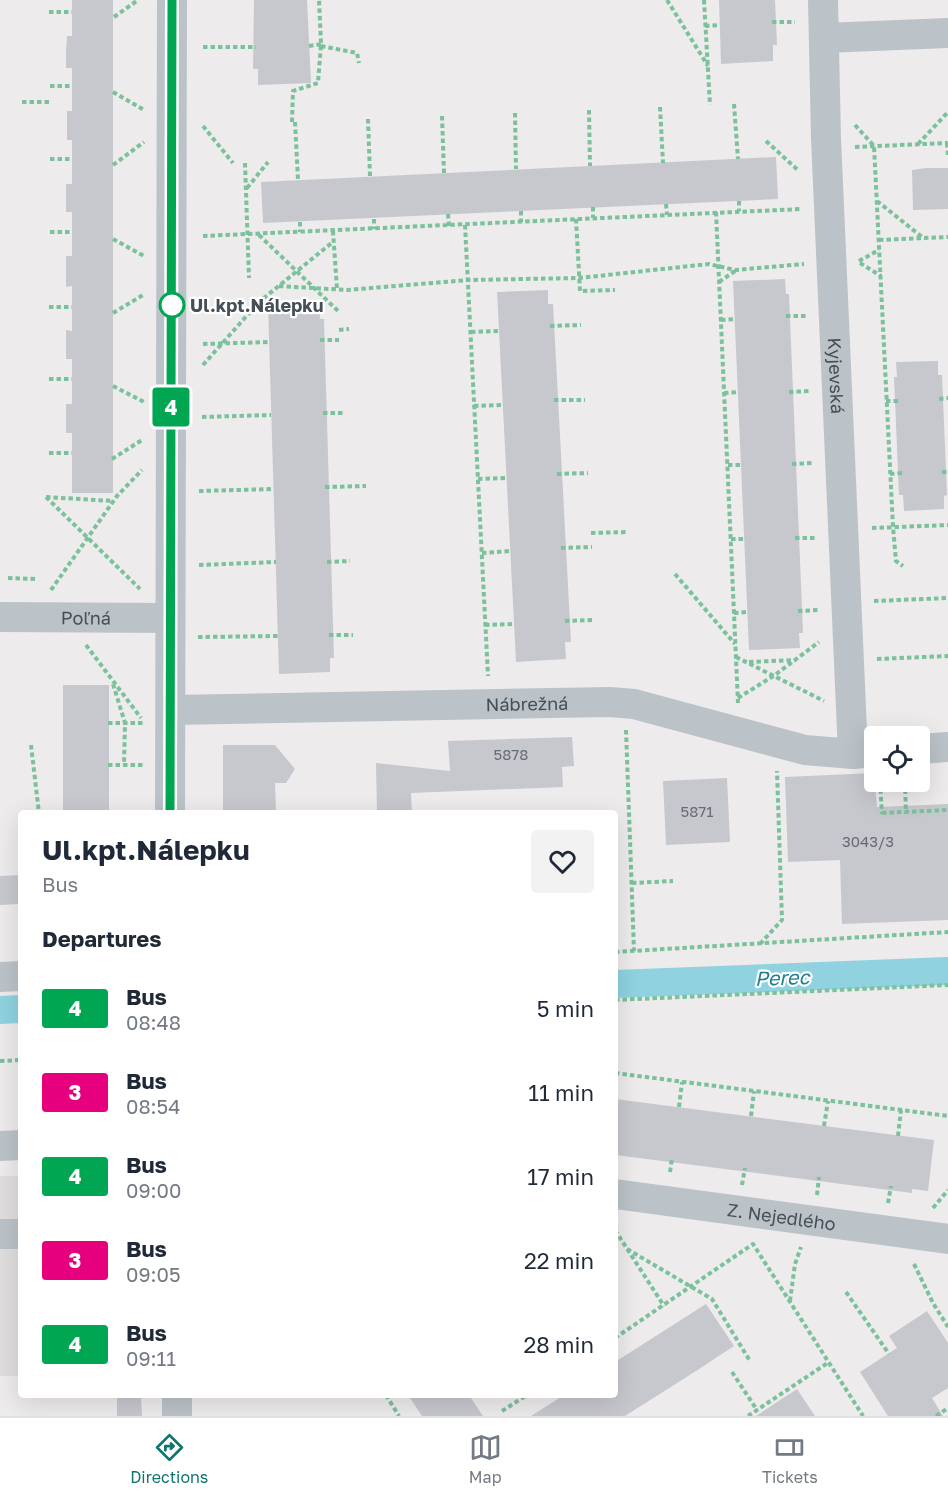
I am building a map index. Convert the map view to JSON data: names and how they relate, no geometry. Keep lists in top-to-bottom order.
{
  "streets": {
    "street": [
      "Kyjevská",
      "Poľná",
      "Nábrežná",
      "Z. Nejedlého"
    ]
  },
  "crossings": [
    ["Kyjevská", "Nábrežná"]
  ],
  "water": ["Perec"],
  "places": ["Ul.kpt.Nálepku"],
  "lines": ["bus line 4"],
  "house_numbers": ["5878", "5871", "3043/3"],
  "page": {
    "on_map": "4",
    "heading": [
      ["Ul.kpt.Nálepku", "Bus"],
      "Departures"
    ],
    "list": [
      {
        "mark": "4",
        "name": "Bus",
        "note": "08:48",
        "value": "5 min"
      },
      {
        "mark": "3",
        "name": "Bus",
        "note": "08:54",
        "value": "11 min"
      },
      {
        "mark": "4",
        "name": "Bus",
        "note": "09:00",
        "value": "17 min"
      },
      {
        "mark": "3",
        "name": "Bus",
        "note": "09:05",
        "value": "22 min"
      },
      {
        "mark": "4",
        "name": "Bus",
        "note": "09:11",
        "value": "28 min"
      }
    ],
    "tabs": ["Directions", "Map", "Tickets"]
  }
}
